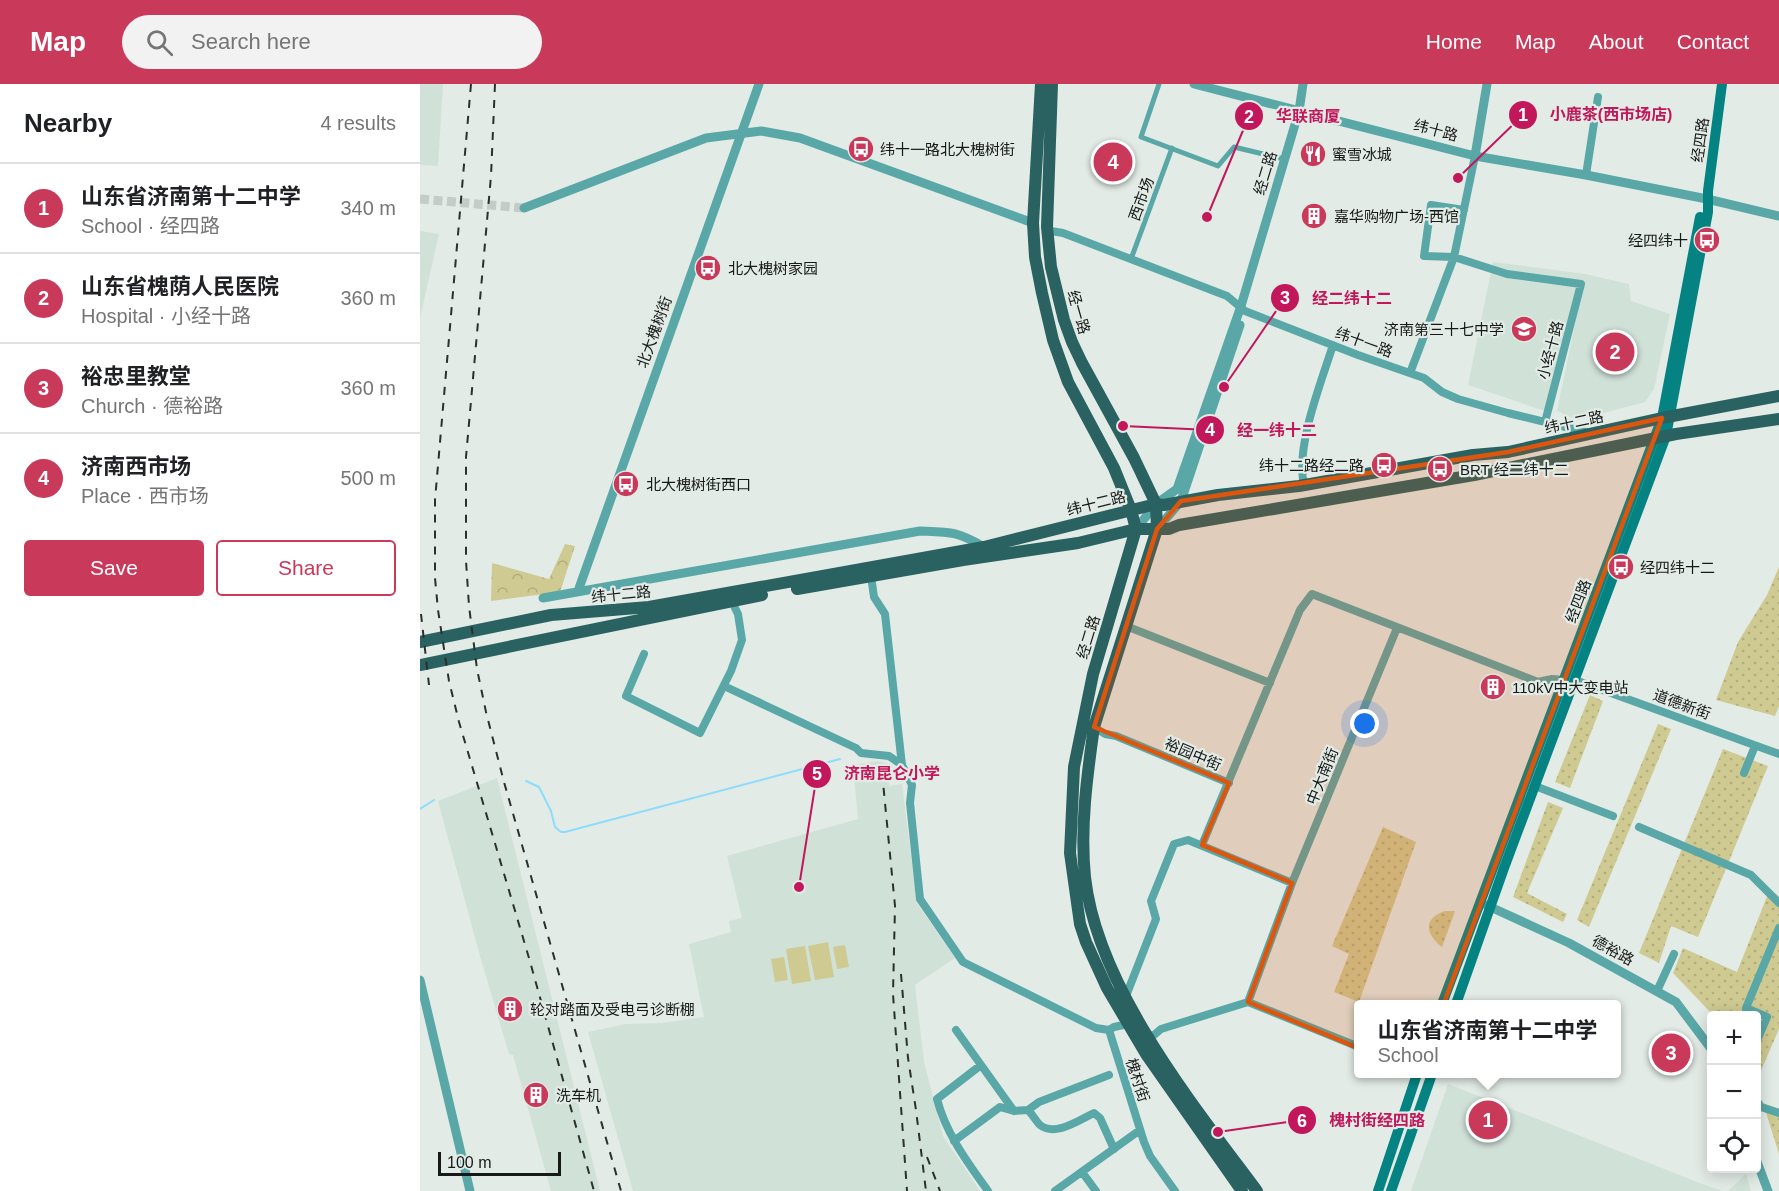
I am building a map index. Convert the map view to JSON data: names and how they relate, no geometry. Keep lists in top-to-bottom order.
{
  "streets": {
    "main road": [
      "经四路",
      "经二路",
      "经一路",
      "纬十二路"
    ],
    "street": [
      "纬十路",
      "西市场",
      "北大槐树街",
      "纬十一路",
      "小经十路",
      "道德新街",
      "裕园中街",
      "中大南街",
      "德裕路",
      "槐村街"
    ]
  },
  "crossings": [
    ["纬十路", "经四路"],
    ["纬十路", "经二路"],
    ["经四路", "纬十二路"],
    ["经四路", "道德新街"],
    ["经四路", "德裕路"],
    ["经二路", "经一路"],
    ["经二路", "纬十一路"],
    ["经二路", "纬十二路"],
    ["经二路", "裕园中街"],
    ["西市场", "纬十一路"],
    ["经一路", "纬十一路"],
    ["经一路", "纬十二路"],
    ["纬十一路", "小经十路"],
    ["纬十一路", "纬十二路"]
  ],
  "places": {
    "bus stop": [
      "纬十一路北大槐树街",
      "经四纬十",
      "北大槐树家园",
      "纬十二路经二路",
      "BRT 经二纬十二",
      "北大槐树街西口",
      "经四纬十二"
    ],
    "restaurant": ["蜜雪冰城"],
    "other": [
      "小鹿茶(西市场店)",
      "华联商厦",
      "经二纬十二",
      "经一纬十二",
      "济南昆仑小学",
      "槐村街经四路"
    ],
    "building": [
      "嘉华购物广场-西馆",
      "110kV中大变电站",
      "轮对踏面及受电弓诊断棚",
      "洗车机"
    ],
    "school or university": ["济南第三十七中学"]
  },
  "scale_bar": "100 m",
  "page": {
    "header": "Map",
    "search": "Search here",
    "nav": [
      "Home",
      "Map",
      "About",
      "Contact"
    ],
    "heading": ["Nearby", "4 results"],
    "pins": [
      "4",
      "2",
      "3",
      "1"
    ],
    "list": [
      {
        "mark": "1",
        "name": "山东省济南第十二中学",
        "note": "School · 经四路",
        "value": "340 m"
      },
      {
        "mark": "2",
        "name": "山东省槐荫人民医院",
        "note": "Hospital · 小经十路",
        "value": "360 m"
      },
      {
        "mark": "3",
        "name": "裕忠里教堂",
        "note": "Church · 德裕路",
        "value": "360 m"
      },
      {
        "mark": "4",
        "name": "济南西市场",
        "note": "Place · 西市场",
        "value": "500 m"
      }
    ],
    "buttons": ["Save", "Share"],
    "popup": ["山东省济南第十二中学", "School"],
    "map_buttons": ["+", "−"],
    "scale": "100 m"
  }
}
